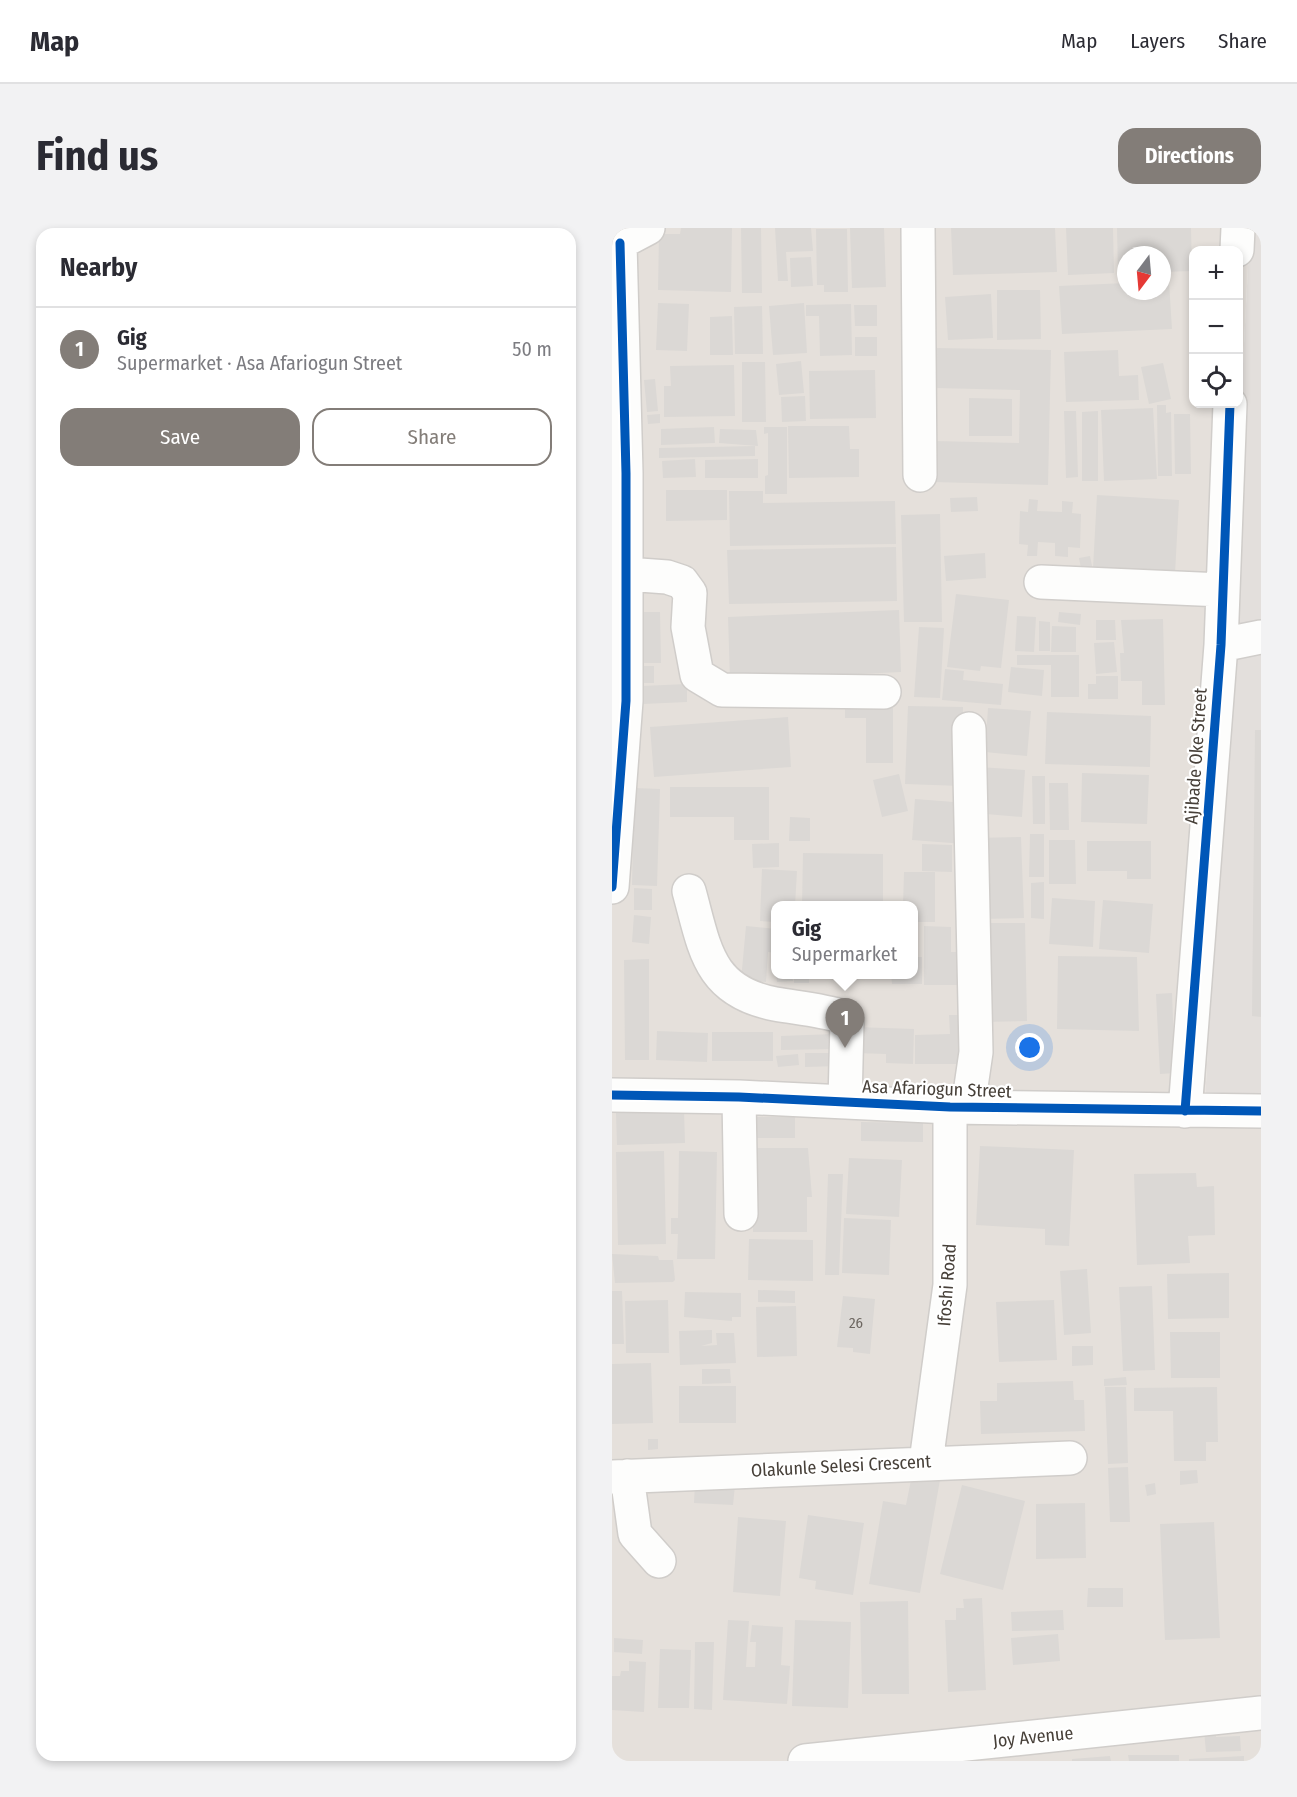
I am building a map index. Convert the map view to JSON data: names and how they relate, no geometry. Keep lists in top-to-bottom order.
{
  "streets": {
    "street": [
      "Ajibade Oke Street",
      "Asa Afariogun Street",
      "Ifoshi Road",
      "Olakunle Selesi Crescent",
      "Joy Avenue"
    ]
  },
  "crossings": [
    ["Ajibade Oke Street", "Asa Afariogun Street"],
    ["Asa Afariogun Street", "Ifoshi Road"],
    ["Ifoshi Road", "Olakunle Selesi Crescent"]
  ],
  "house_numbers": ["26"],
  "north": "bottom",
  "page": {
    "header": "Map",
    "nav": ["Map", "Layers", "Share"],
    "buttons": [
      "Directions",
      ["Save", "Share"]
    ],
    "title": "Find us",
    "heading": "Nearby",
    "map_buttons": ["+", "−"],
    "list": [
      {
        "mark": "1",
        "name": "Gig",
        "note": "Supermarket · Asa Afariogun Street",
        "value": "50 m"
      }
    ],
    "popup": ["Gig", "Supermarket"],
    "pins": "1"
  }
}
